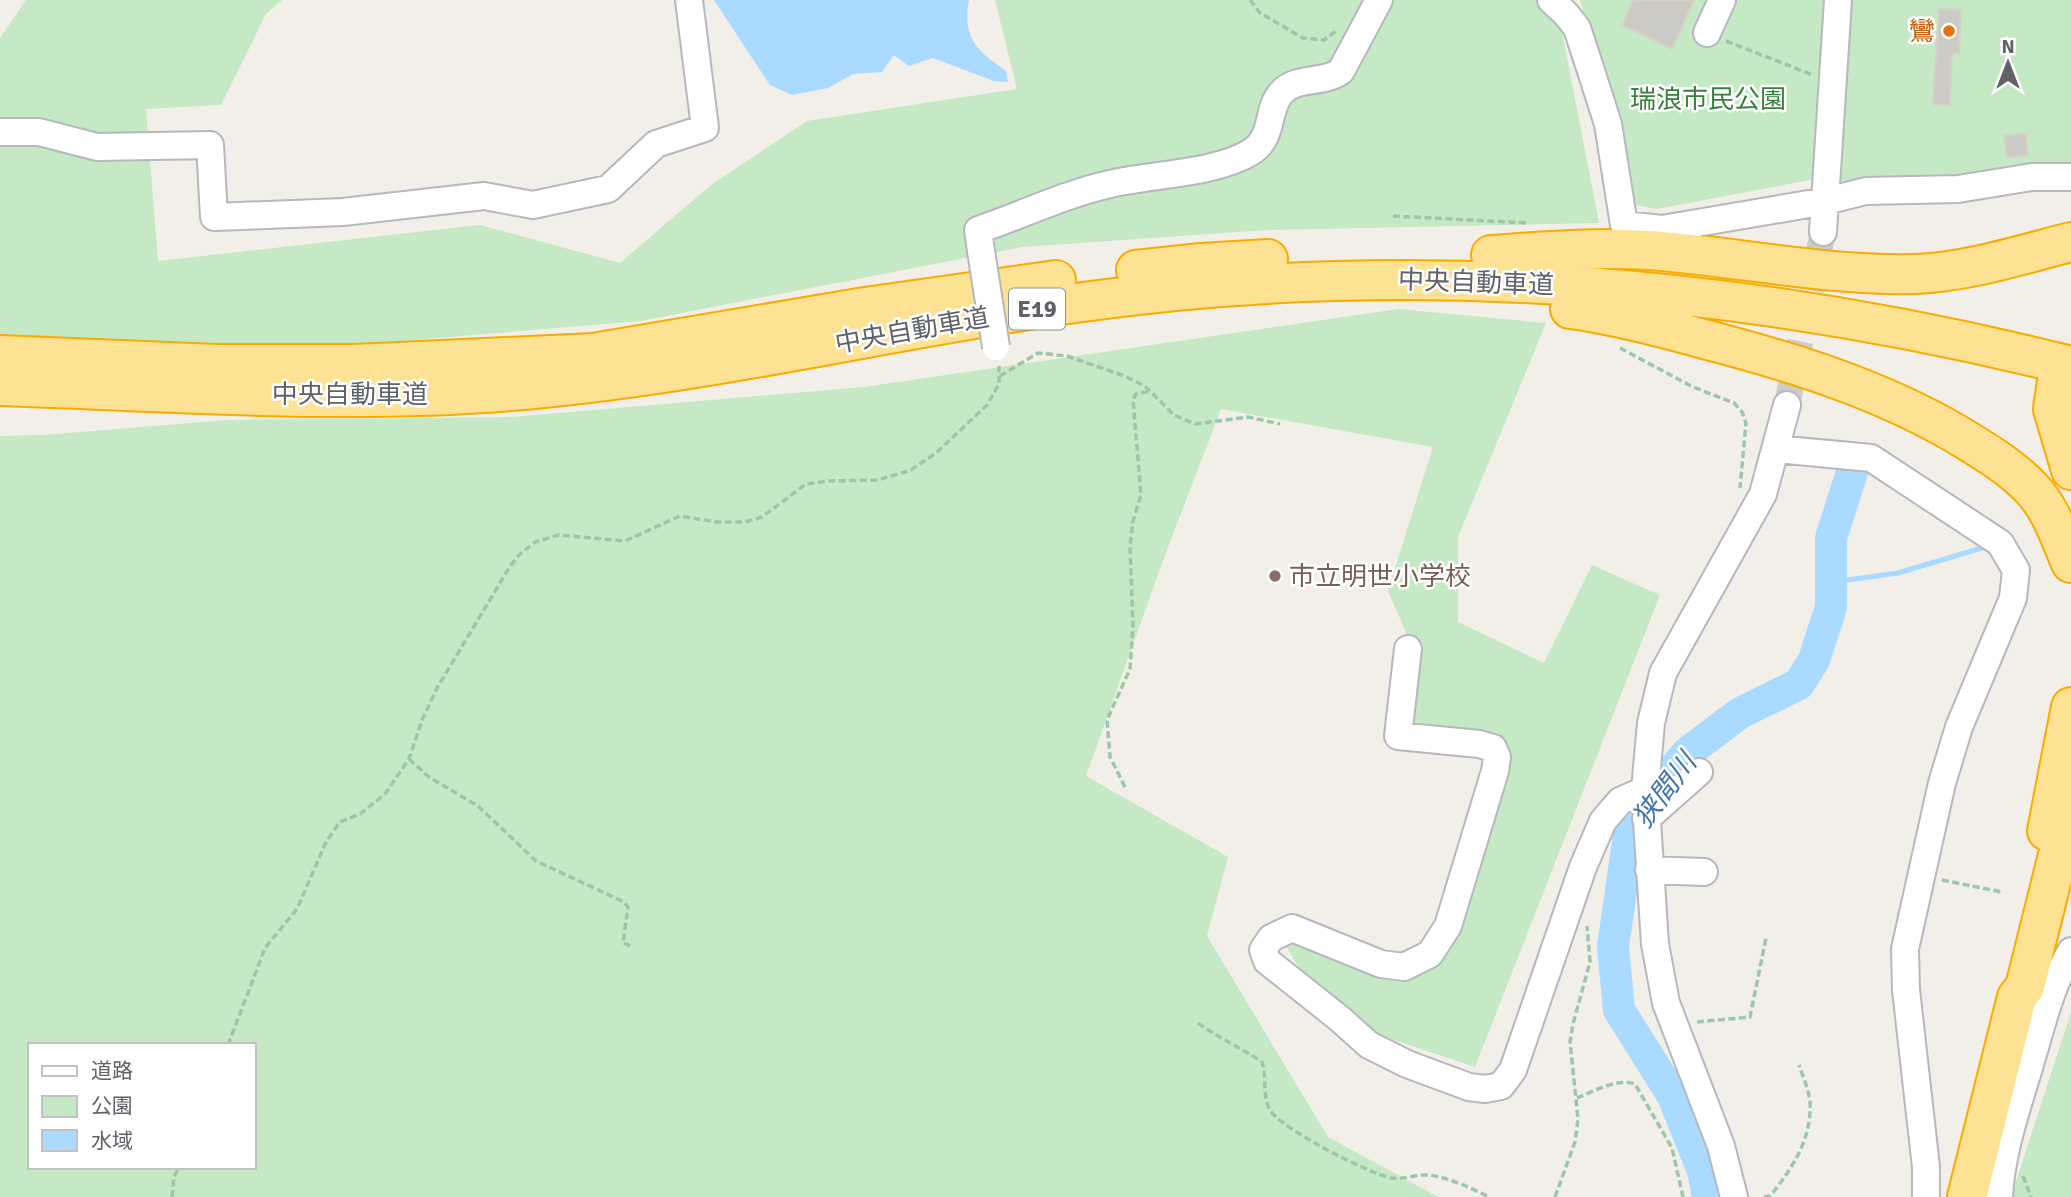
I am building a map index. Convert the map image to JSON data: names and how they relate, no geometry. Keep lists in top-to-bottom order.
{
  "streets": {
    "highway": ["中央自動車道", "E19"]
  },
  "water": ["狭間川"],
  "parks": ["瑞浪市民公園"],
  "places": ["鸞", "市立明世小学校"],
  "legend": ["道路", "公園", "水域"],
  "north": "top"
}
